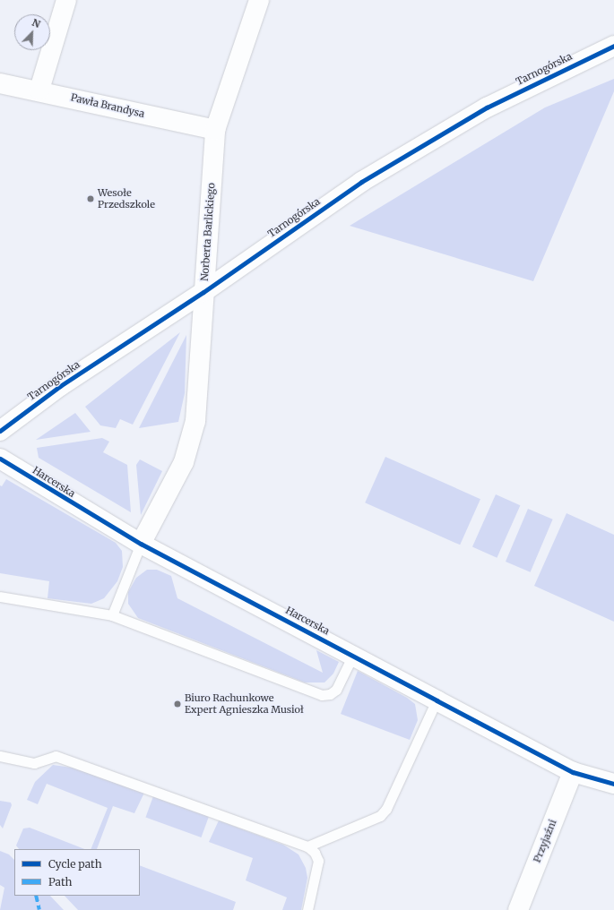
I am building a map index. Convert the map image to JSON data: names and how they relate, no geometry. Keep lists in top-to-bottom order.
{
  "streets": {
    "street": [
      "Tarnogórska",
      "Pawła Brandysa",
      "Norberta Barlickiego",
      "Harcerska",
      "Przyjaźni"
    ]
  },
  "crossings": [
    ["Tarnogórska", "Norberta Barlickiego"],
    ["Pawła Brandysa", "Norberta Barlickiego"],
    ["Norberta Barlickiego", "Harcerska"],
    ["Harcerska", "Przyjaźni"]
  ],
  "places": ["Wesołe Przedszkole", "Biuro Rachunkowe Expert Agnieszka Musioł"],
  "legend": ["Cycle path", "Path"],
  "north": "top right"
}
